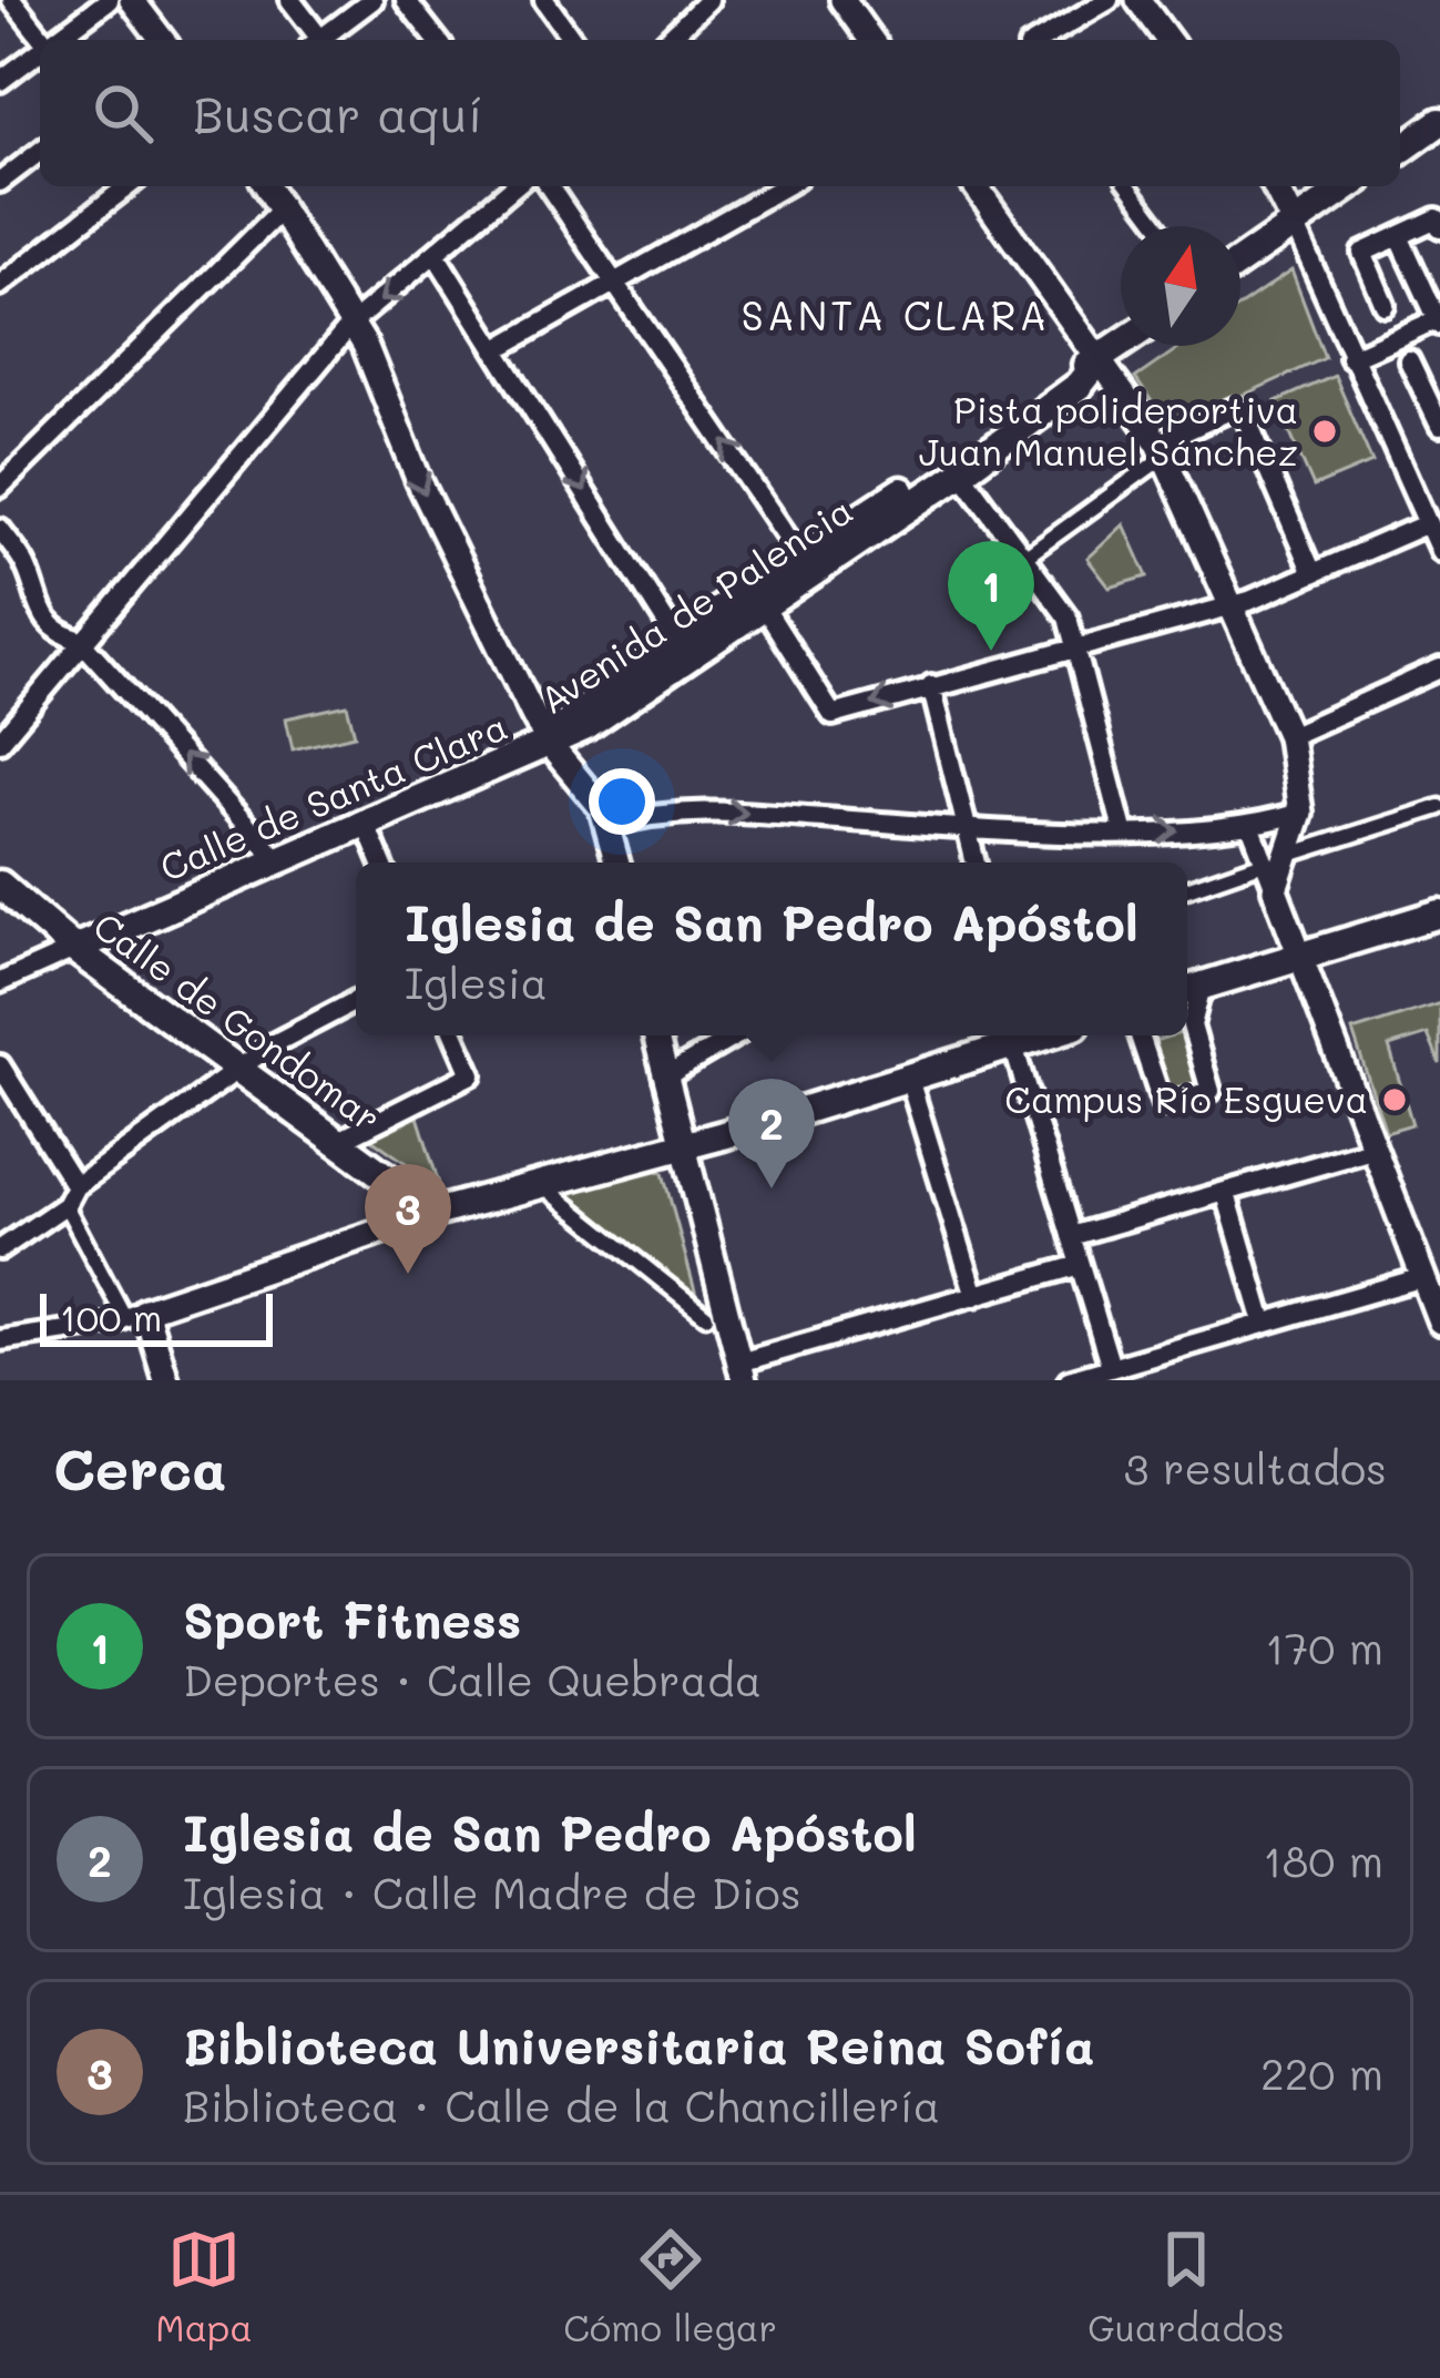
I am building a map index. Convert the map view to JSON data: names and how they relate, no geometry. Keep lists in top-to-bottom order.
{
  "streets": {
    "main road": ["Avenida de Palencia", "Calle de Santa Clara", "Calle de Gondomar"]
  },
  "crossings": [
    ["Avenida de Palencia", "Calle de Santa Clara"],
    ["Calle de Santa Clara", "Calle de Gondomar"]
  ],
  "districts": ["SANTA CLARA"],
  "places": ["Pista polideportiva Juan Manuel Sánchez", "Campus Río Esgueva"],
  "scale_bar": "100 m",
  "north": "top",
  "page": {
    "search": "Buscar aquí",
    "pins": ["1", "2", "3"],
    "popup": ["Iglesia de San Pedro Apóstol", "Iglesia"],
    "scale": "100 m",
    "heading": ["Cerca", "3 resultados"],
    "list": [
      {
        "mark": "1",
        "name": "Sport Fitness",
        "note": "Deportes · Calle Quebrada",
        "value": "170 m"
      },
      {
        "mark": "2",
        "name": "Iglesia de San Pedro Apóstol",
        "note": "Iglesia · Calle Madre de Dios",
        "value": "180 m"
      },
      {
        "mark": "3",
        "name": "Biblioteca Universitaria Reina Sofía",
        "note": "Biblioteca · Calle de la Chancillería",
        "value": "220 m"
      }
    ],
    "nav": ["Mapa", "Cómo llegar", "Guardados"]
  }
}
